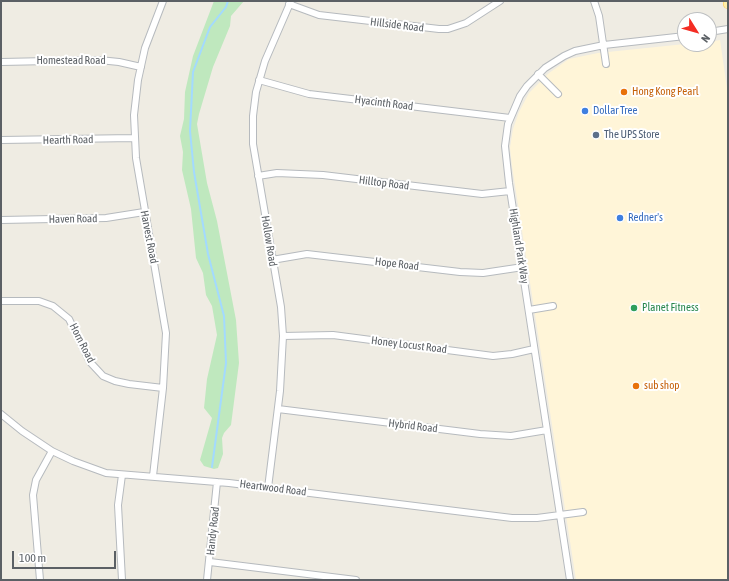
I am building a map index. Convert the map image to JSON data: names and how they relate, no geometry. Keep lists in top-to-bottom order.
{
  "streets": {
    "street": [
      "Hillside Road",
      "Homestead Road",
      "Hyacinth Road",
      "Hearth Road",
      "Hilltop Road",
      "Haven Road",
      "Harvest Road",
      "Hollow Road",
      "Highland Park Way",
      "Hope Road",
      "Horn Road",
      "Honey Locust Road",
      "Hybrid Road",
      "Heartwood Road",
      "Handy Road"
    ]
  },
  "crossings": [
    ["Hillside Road", "Hollow Road"],
    ["Homestead Road", "Harvest Road"],
    ["Hyacinth Road", "Hollow Road"],
    ["Hyacinth Road", "Highland Park Way"],
    ["Hearth Road", "Harvest Road"],
    ["Hilltop Road", "Hollow Road"],
    ["Hilltop Road", "Highland Park Way"],
    ["Haven Road", "Harvest Road"],
    ["Harvest Road", "Horn Road"],
    ["Harvest Road", "Heartwood Road"],
    ["Hollow Road", "Hope Road"],
    ["Hollow Road", "Honey Locust Road"],
    ["Hollow Road", "Hybrid Road"],
    ["Hollow Road", "Heartwood Road"],
    ["Highland Park Way", "Hope Road"],
    ["Highland Park Way", "Honey Locust Road"],
    ["Highland Park Way", "Hybrid Road"],
    ["Highland Park Way", "Heartwood Road"],
    ["Heartwood Road", "Handy Road"]
  ],
  "places": [
    "Hong Kong Pearl",
    "Dollar Tree",
    "The UPS Store",
    "Redner's",
    "Planet Fitness",
    "sub shop"
  ],
  "scale_bar": "100 m",
  "north": "bottom right"
}
